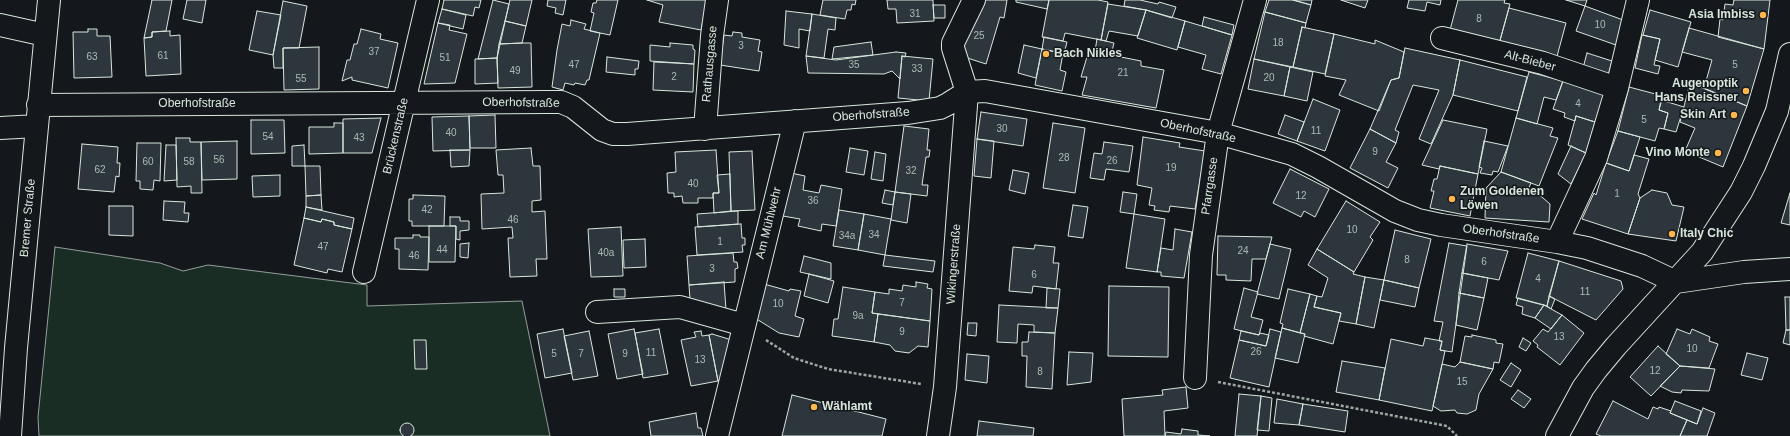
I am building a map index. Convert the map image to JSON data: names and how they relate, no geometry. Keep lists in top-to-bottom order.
{
  "streets": {
    "street": [
      "Alt-Bieber",
      "Rathausgasse",
      "Oberhofstraße",
      "Brückenstraße",
      "Pfarrgasse",
      "Bremer Straße",
      "Am Mühlwehr",
      "Wikingerstraße"
    ]
  },
  "crossings": [
    ["Rathausgasse", "Oberhofstraße"],
    ["Oberhofstraße", "Brückenstraße"],
    ["Oberhofstraße", "Pfarrgasse"],
    ["Oberhofstraße", "Bremer Straße"],
    ["Oberhofstraße", "Am Mühlwehr"],
    ["Oberhofstraße", "Wikingerstraße"]
  ],
  "places": [
    "Asia Imbiss",
    "Bach Nikles",
    "Augenoptik Hans Reissner",
    "Skin Art",
    "Vino Monte",
    "Zum Goldenen Löwen",
    "Italy Chic",
    "Wählamt"
  ],
  "house_numbers": [
    "31",
    "8",
    "10",
    "25",
    "18",
    "3",
    "37",
    "61",
    "63",
    "51",
    "47",
    "35",
    "5",
    "33",
    "49",
    "21",
    "2",
    "20",
    "55",
    "4",
    "5",
    "30",
    "11",
    "40",
    "54",
    "43",
    "9",
    "28",
    "56",
    "26",
    "60",
    "58",
    "19",
    "62",
    "32",
    "40",
    "1",
    "12",
    "36",
    "42",
    "46",
    "10",
    "34",
    "34a",
    "1",
    "47",
    "44",
    "24",
    "40a",
    "46",
    "8",
    "6",
    "3",
    "6",
    "4",
    "11",
    "7",
    "10",
    "9a",
    "9",
    "13",
    "10",
    "26",
    "11",
    "5",
    "7",
    "9",
    "13",
    "12",
    "8",
    "15"
  ]
}
